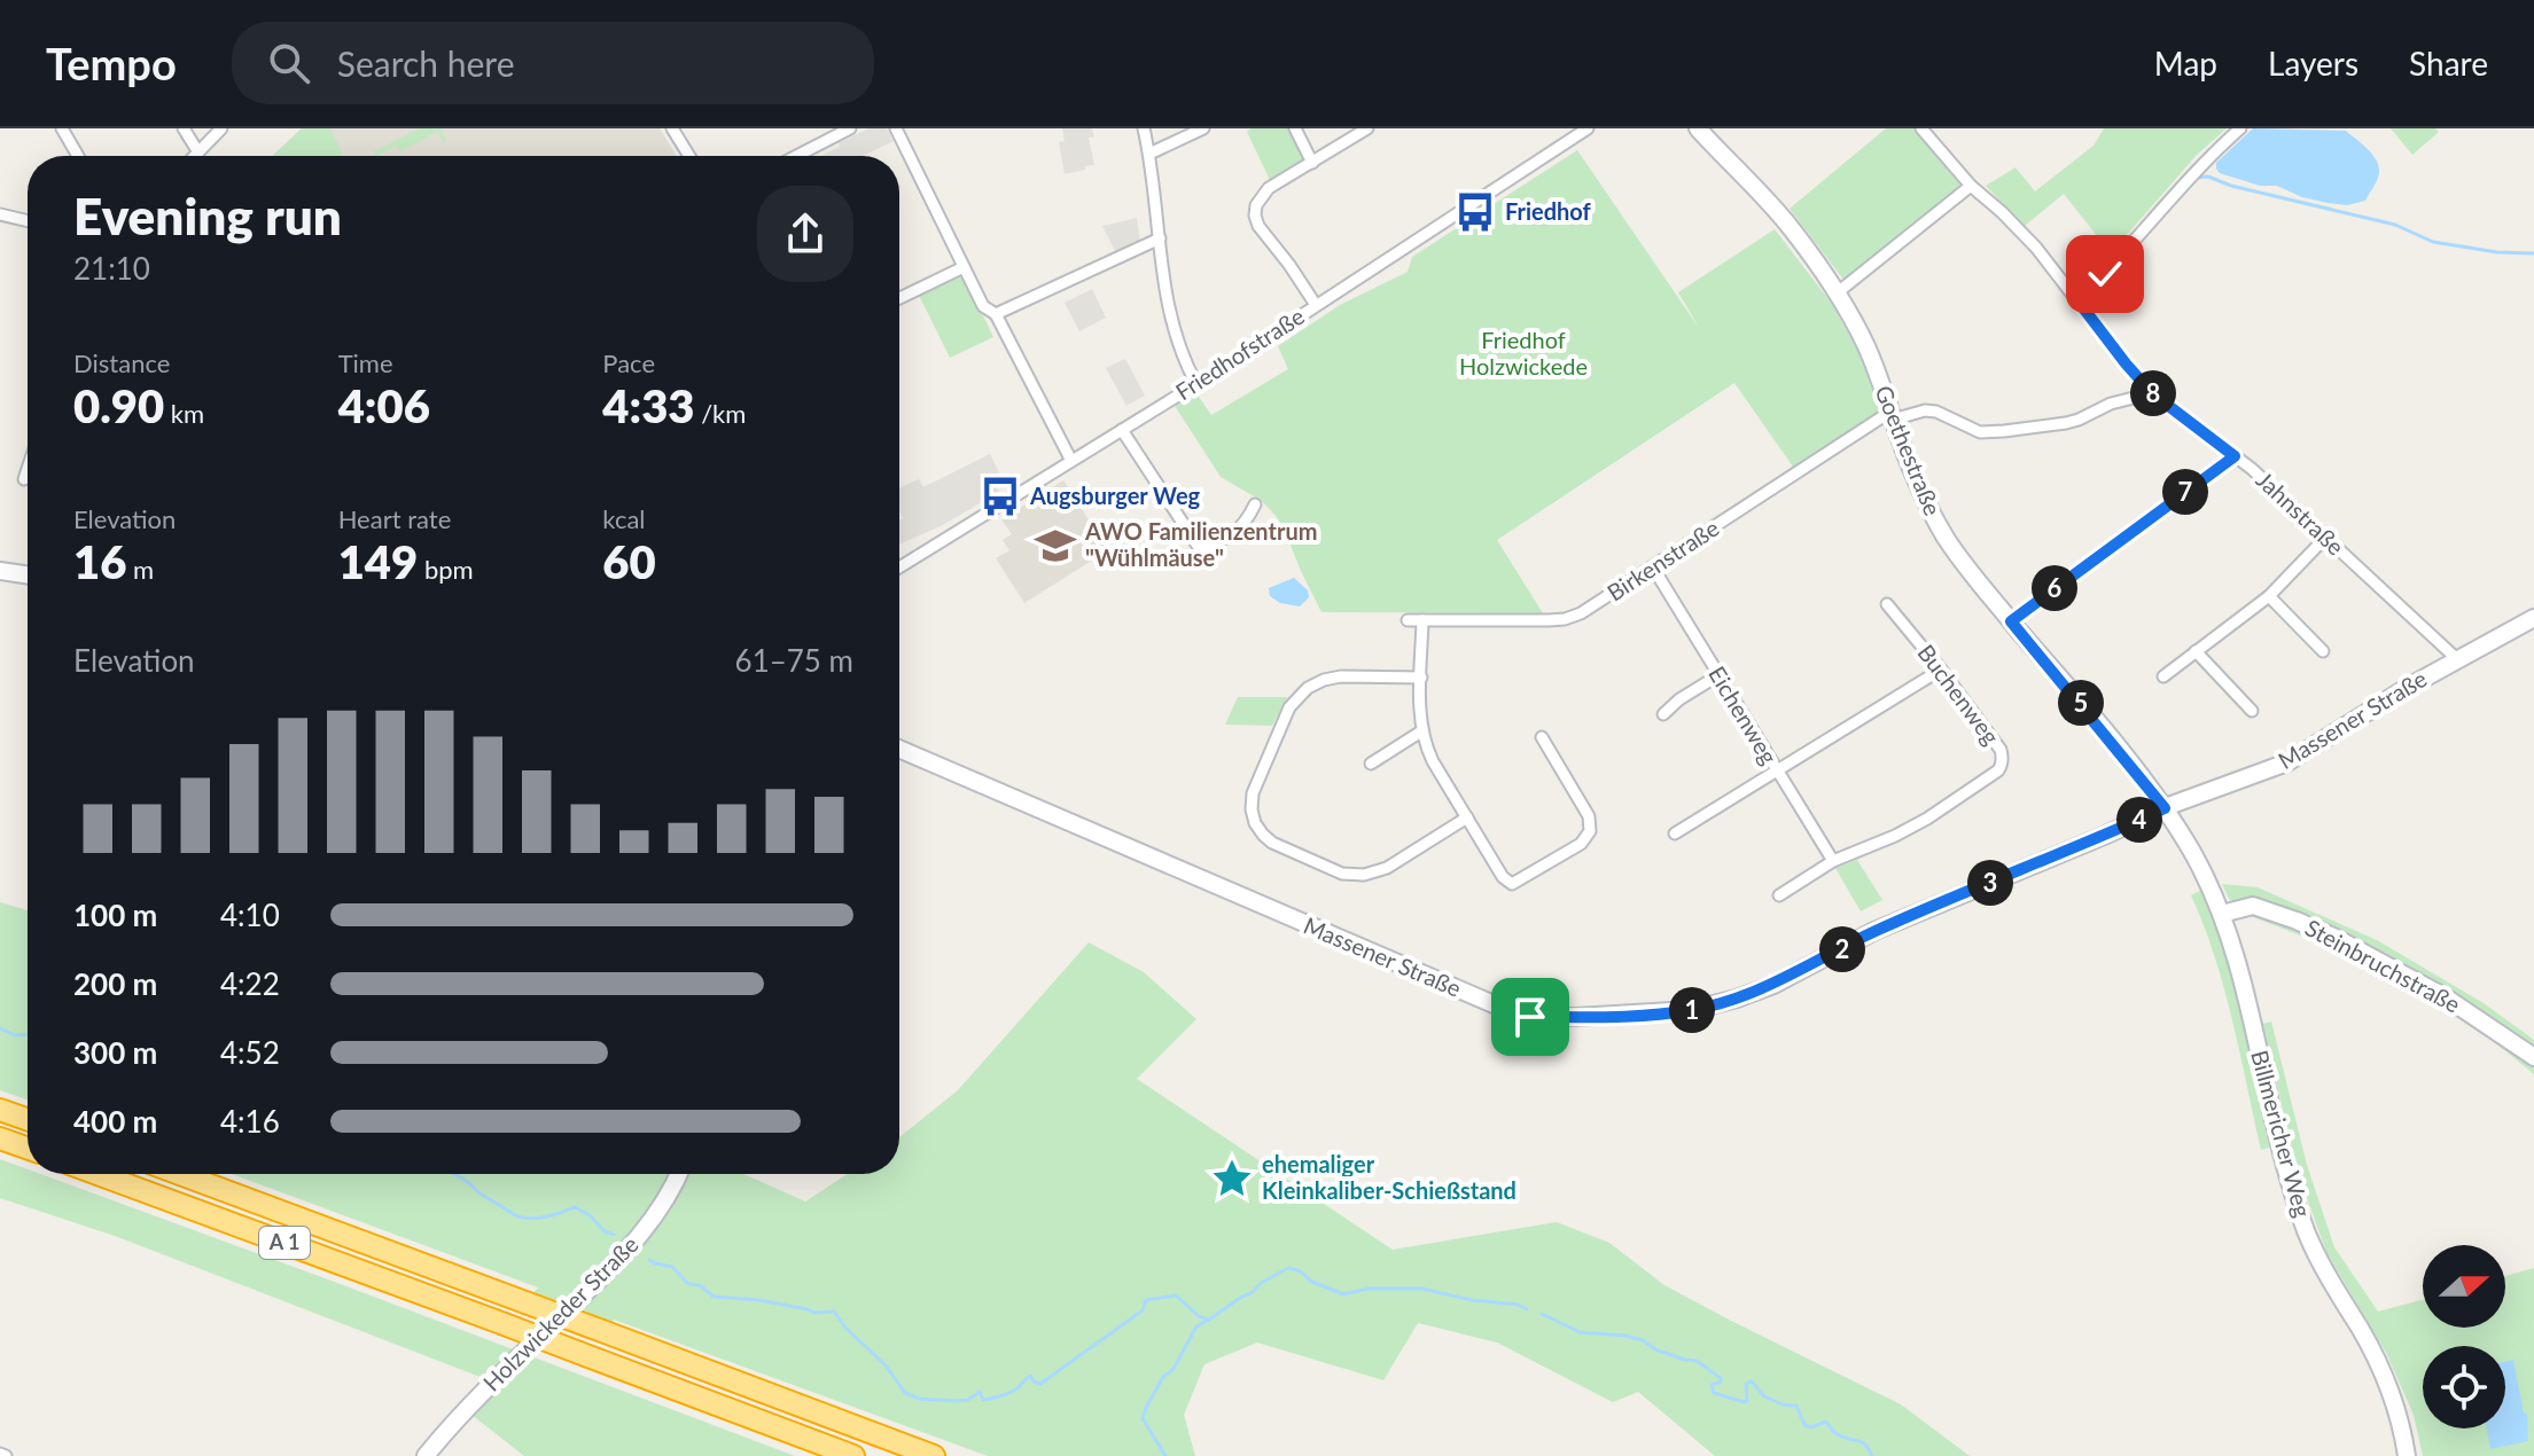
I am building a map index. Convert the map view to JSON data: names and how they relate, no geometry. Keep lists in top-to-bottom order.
{
  "streets": {
    "highway": ["A 1"],
    "street": [
      "Friedhofstraße",
      "Goethestraße",
      "Jahnstraße",
      "Birkenstraße",
      "Buchenweg",
      "Eichenweg",
      "Massener Straße",
      "Steinbruchstraße",
      "Billmericher Weg",
      "Holzwickeder Straße"
    ]
  },
  "crossings": [
    ["Goethestraße", "Birkenstraße"],
    ["Goethestraße", "Massener Straße"],
    ["Goethestraße", "Billmericher Weg"],
    ["Jahnstraße", "Massener Straße"],
    ["Birkenstraße", "Eichenweg"],
    ["Buchenweg", "Eichenweg"],
    ["Massener Straße", "Billmericher Weg"],
    ["Steinbruchstraße", "Billmericher Weg"]
  ],
  "parks": ["Friedhof Holzwickede"],
  "places": {
    "bus stop": ["Friedhof", "Augsburger Weg"],
    "school or university": ["AWO Familienzentrum \"Wühlmäuse\""],
    "place": ["ehemaliger Kleinkaliber-Schießstand"]
  },
  "north": "right",
  "page": {
    "header": "Tempo",
    "search": "Search here",
    "nav": ["Map", "Layers", "Share"],
    "heading": ["Evening run", "21:10"],
    "stats": [
      ["Distance", "0.90 km"],
      ["Time", "4:06"],
      ["Pace", "4:33 /km"],
      ["Elevation", "16 m"],
      ["Heart rate", "149 bpm"],
      ["kcal", "60"]
    ],
    "pins": [
      "8",
      "7",
      "6",
      "5",
      "4",
      "3",
      "2",
      "1"
    ],
    "chart": ["Elevation", "61–75 m"],
    "list": [
      {
        "name": "100 m",
        "note": "4:10"
      },
      {
        "name": "200 m",
        "note": "4:22"
      },
      {
        "name": "300 m",
        "note": "4:52"
      },
      {
        "name": "400 m",
        "note": "4:16"
      }
    ]
  }
}
